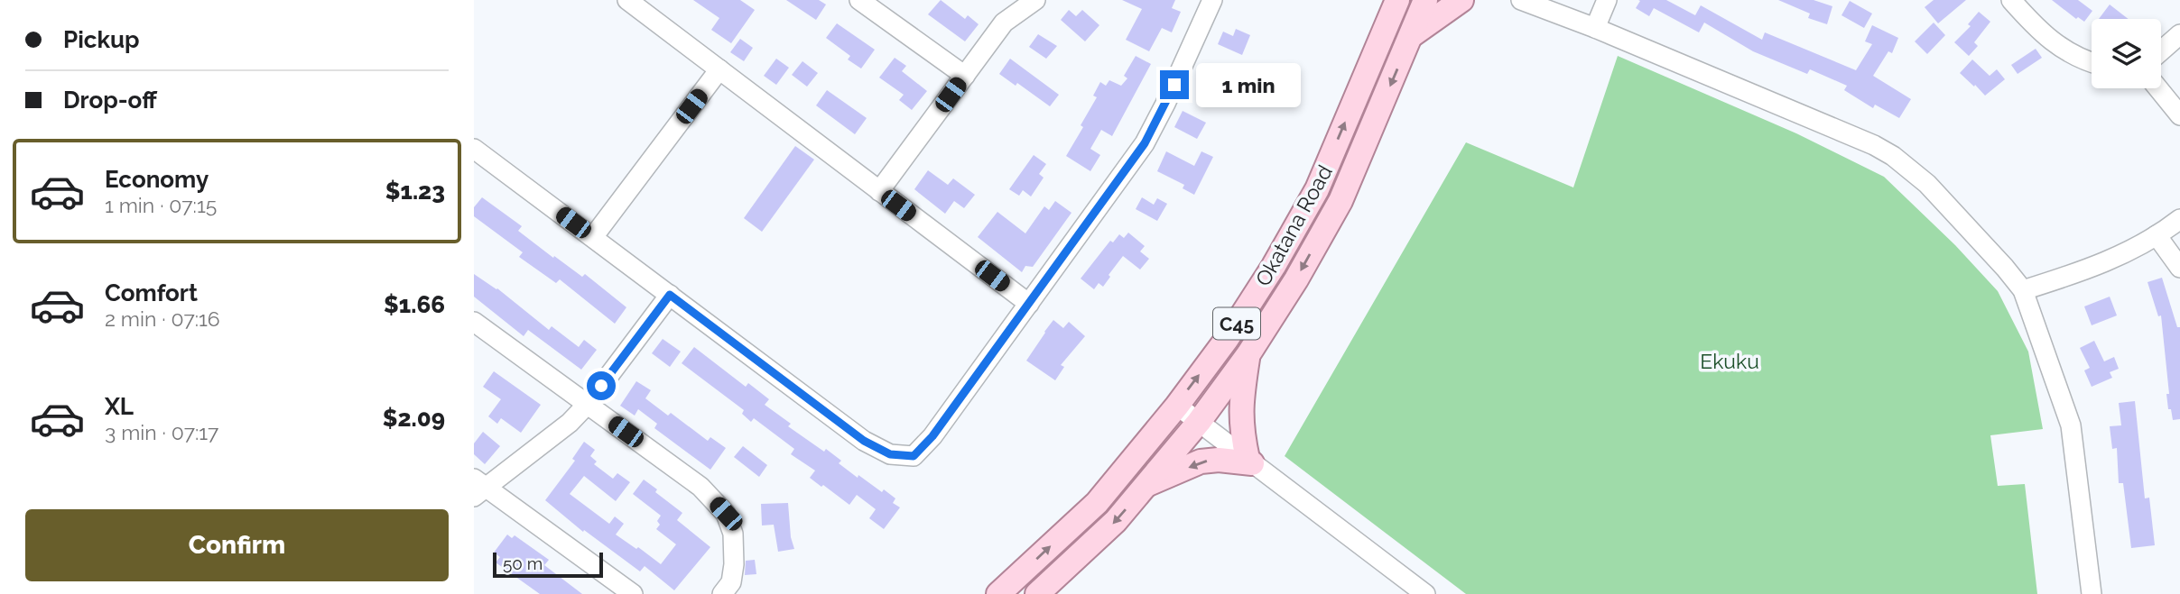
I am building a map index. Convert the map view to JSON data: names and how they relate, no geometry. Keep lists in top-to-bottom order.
{
  "streets": {
    "main road": ["Okatana Road", "C45"]
  },
  "parks": ["Ekuku"],
  "scale_bar": "50 m",
  "page": {
    "banner": ["Pickup", "Drop-off"],
    "bubble": "1 min",
    "list": [
      {
        "name": "Economy",
        "note": "1 min · 07:15",
        "value": "$1.23"
      },
      {
        "name": "Comfort",
        "note": "2 min · 07:16",
        "value": "$1.66"
      },
      {
        "name": "XL",
        "note": "3 min · 07:17",
        "value": "$2.09"
      }
    ],
    "buttons": "Confirm",
    "scale": "50 m"
  }
}
